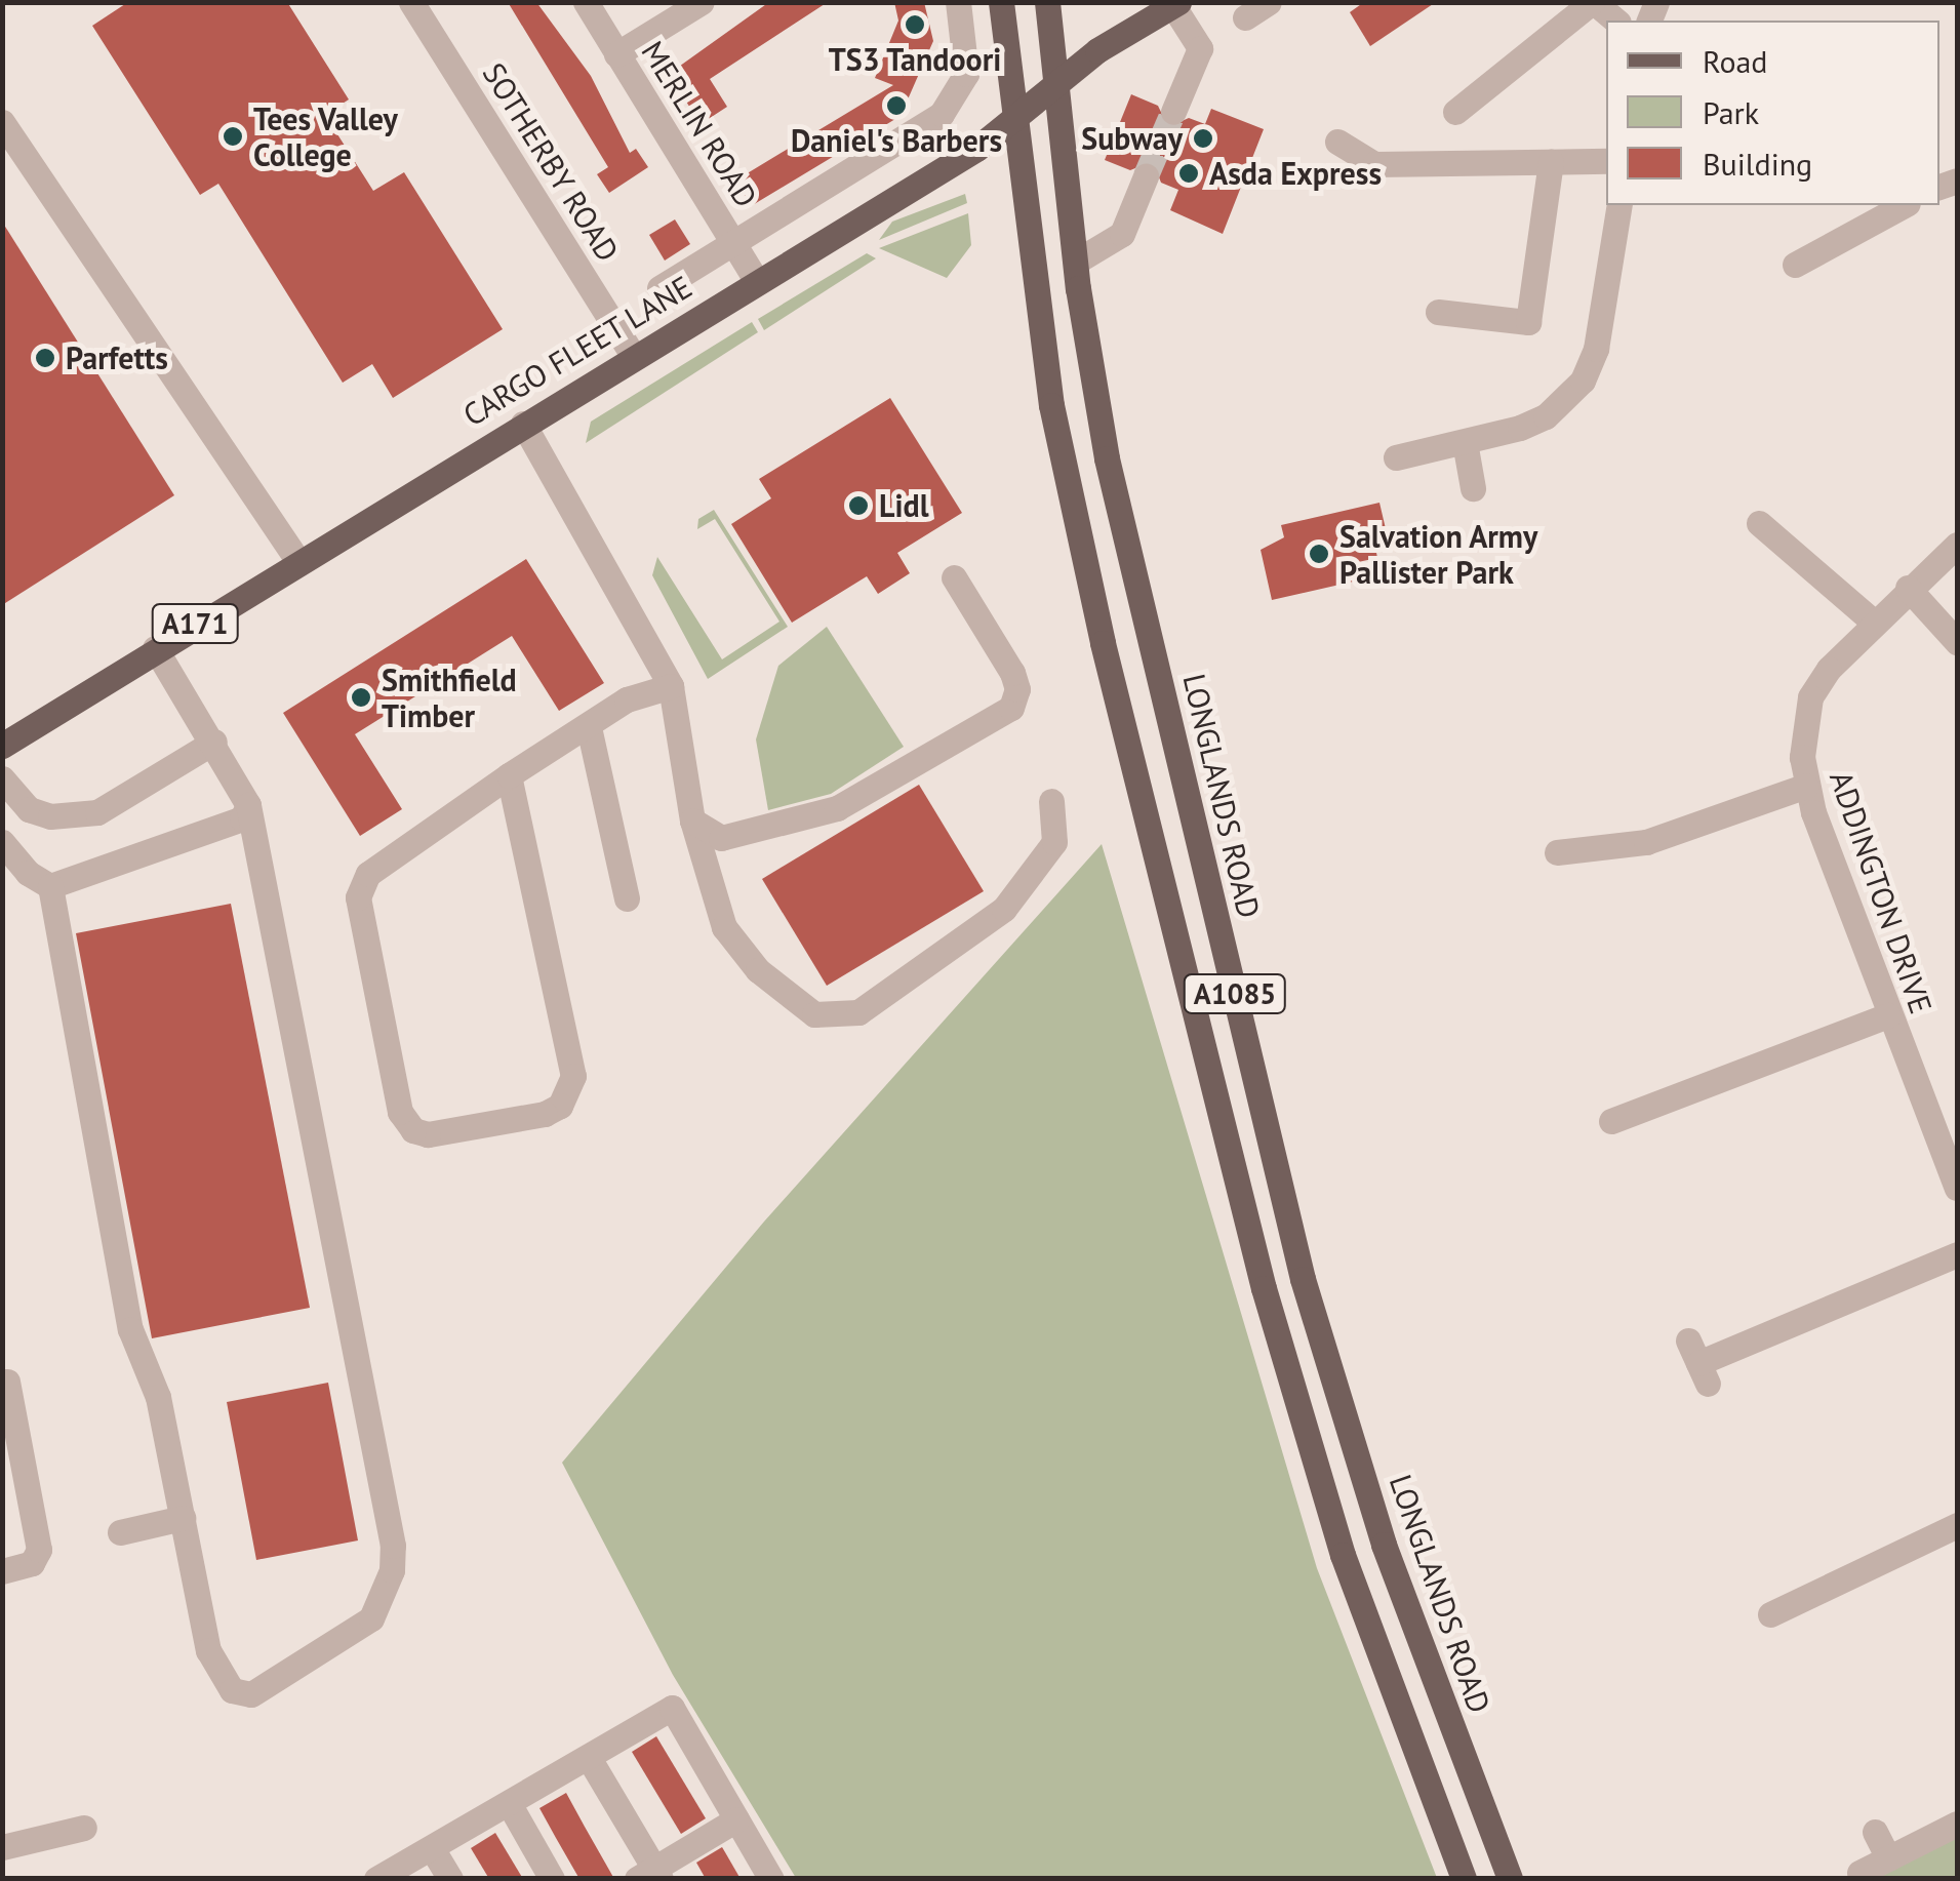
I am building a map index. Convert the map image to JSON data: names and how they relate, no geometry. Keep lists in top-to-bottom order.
{
  "streets": {
    "main road": [
      "CARGO FLEET LANE",
      "A171",
      "LONGLANDS ROAD",
      "A1085"
    ],
    "street": ["MERLIN ROAD", "SOTHERBY ROAD", "ADDINGTON DRIVE"]
  },
  "crossings": [
    ["MERLIN ROAD", "CARGO FLEET LANE"],
    ["SOTHERBY ROAD", "CARGO FLEET LANE"],
    ["CARGO FLEET LANE", "LONGLANDS ROAD"],
    ["CARGO FLEET LANE", "A1085"]
  ],
  "places": [
    "TS3 Tandoori",
    "Daniel's Barbers",
    "Tees Valley College",
    "Subway",
    "Asda Express",
    "Parfetts",
    "Lidl",
    "Salvation Army Pallister Park",
    "Smithfield Timber"
  ],
  "legend": ["Road", "Park", "Building"]
}
